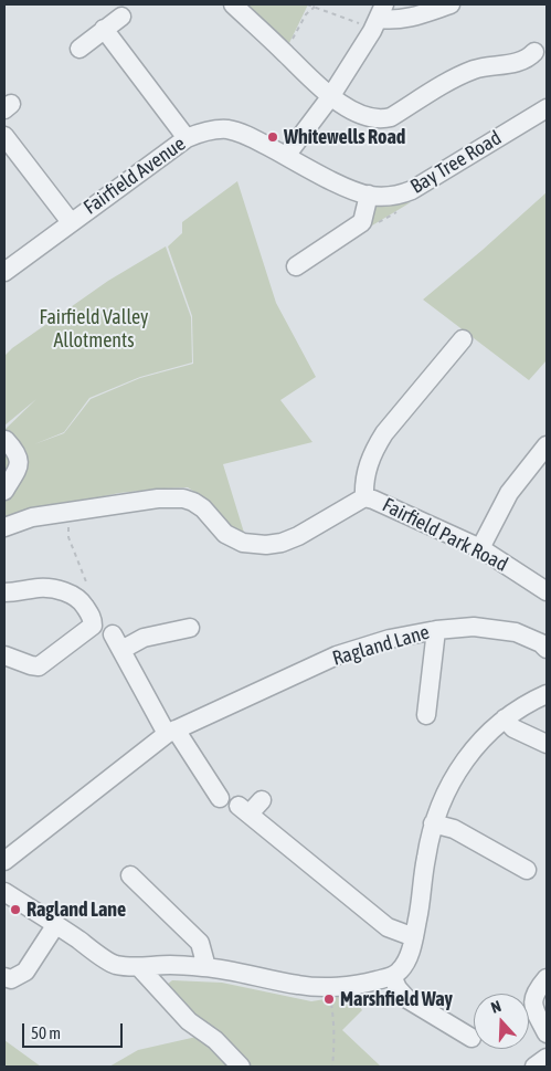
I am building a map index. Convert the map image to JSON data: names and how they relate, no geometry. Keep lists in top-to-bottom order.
{
  "streets": {
    "street": [
      "Bay Tree Road",
      "Fairfield Avenue",
      "Fairfield Park Road",
      "Ragland Lane"
    ]
  },
  "crossings": [
    ["Bay Tree Road", "Fairfield Avenue"]
  ],
  "parks": ["Fairfield Valley Allotments"],
  "places": ["Whitewells Road", "Ragland Lane", "Marshfield Way"],
  "scale_bar": "50 m",
  "north": "top"
}
